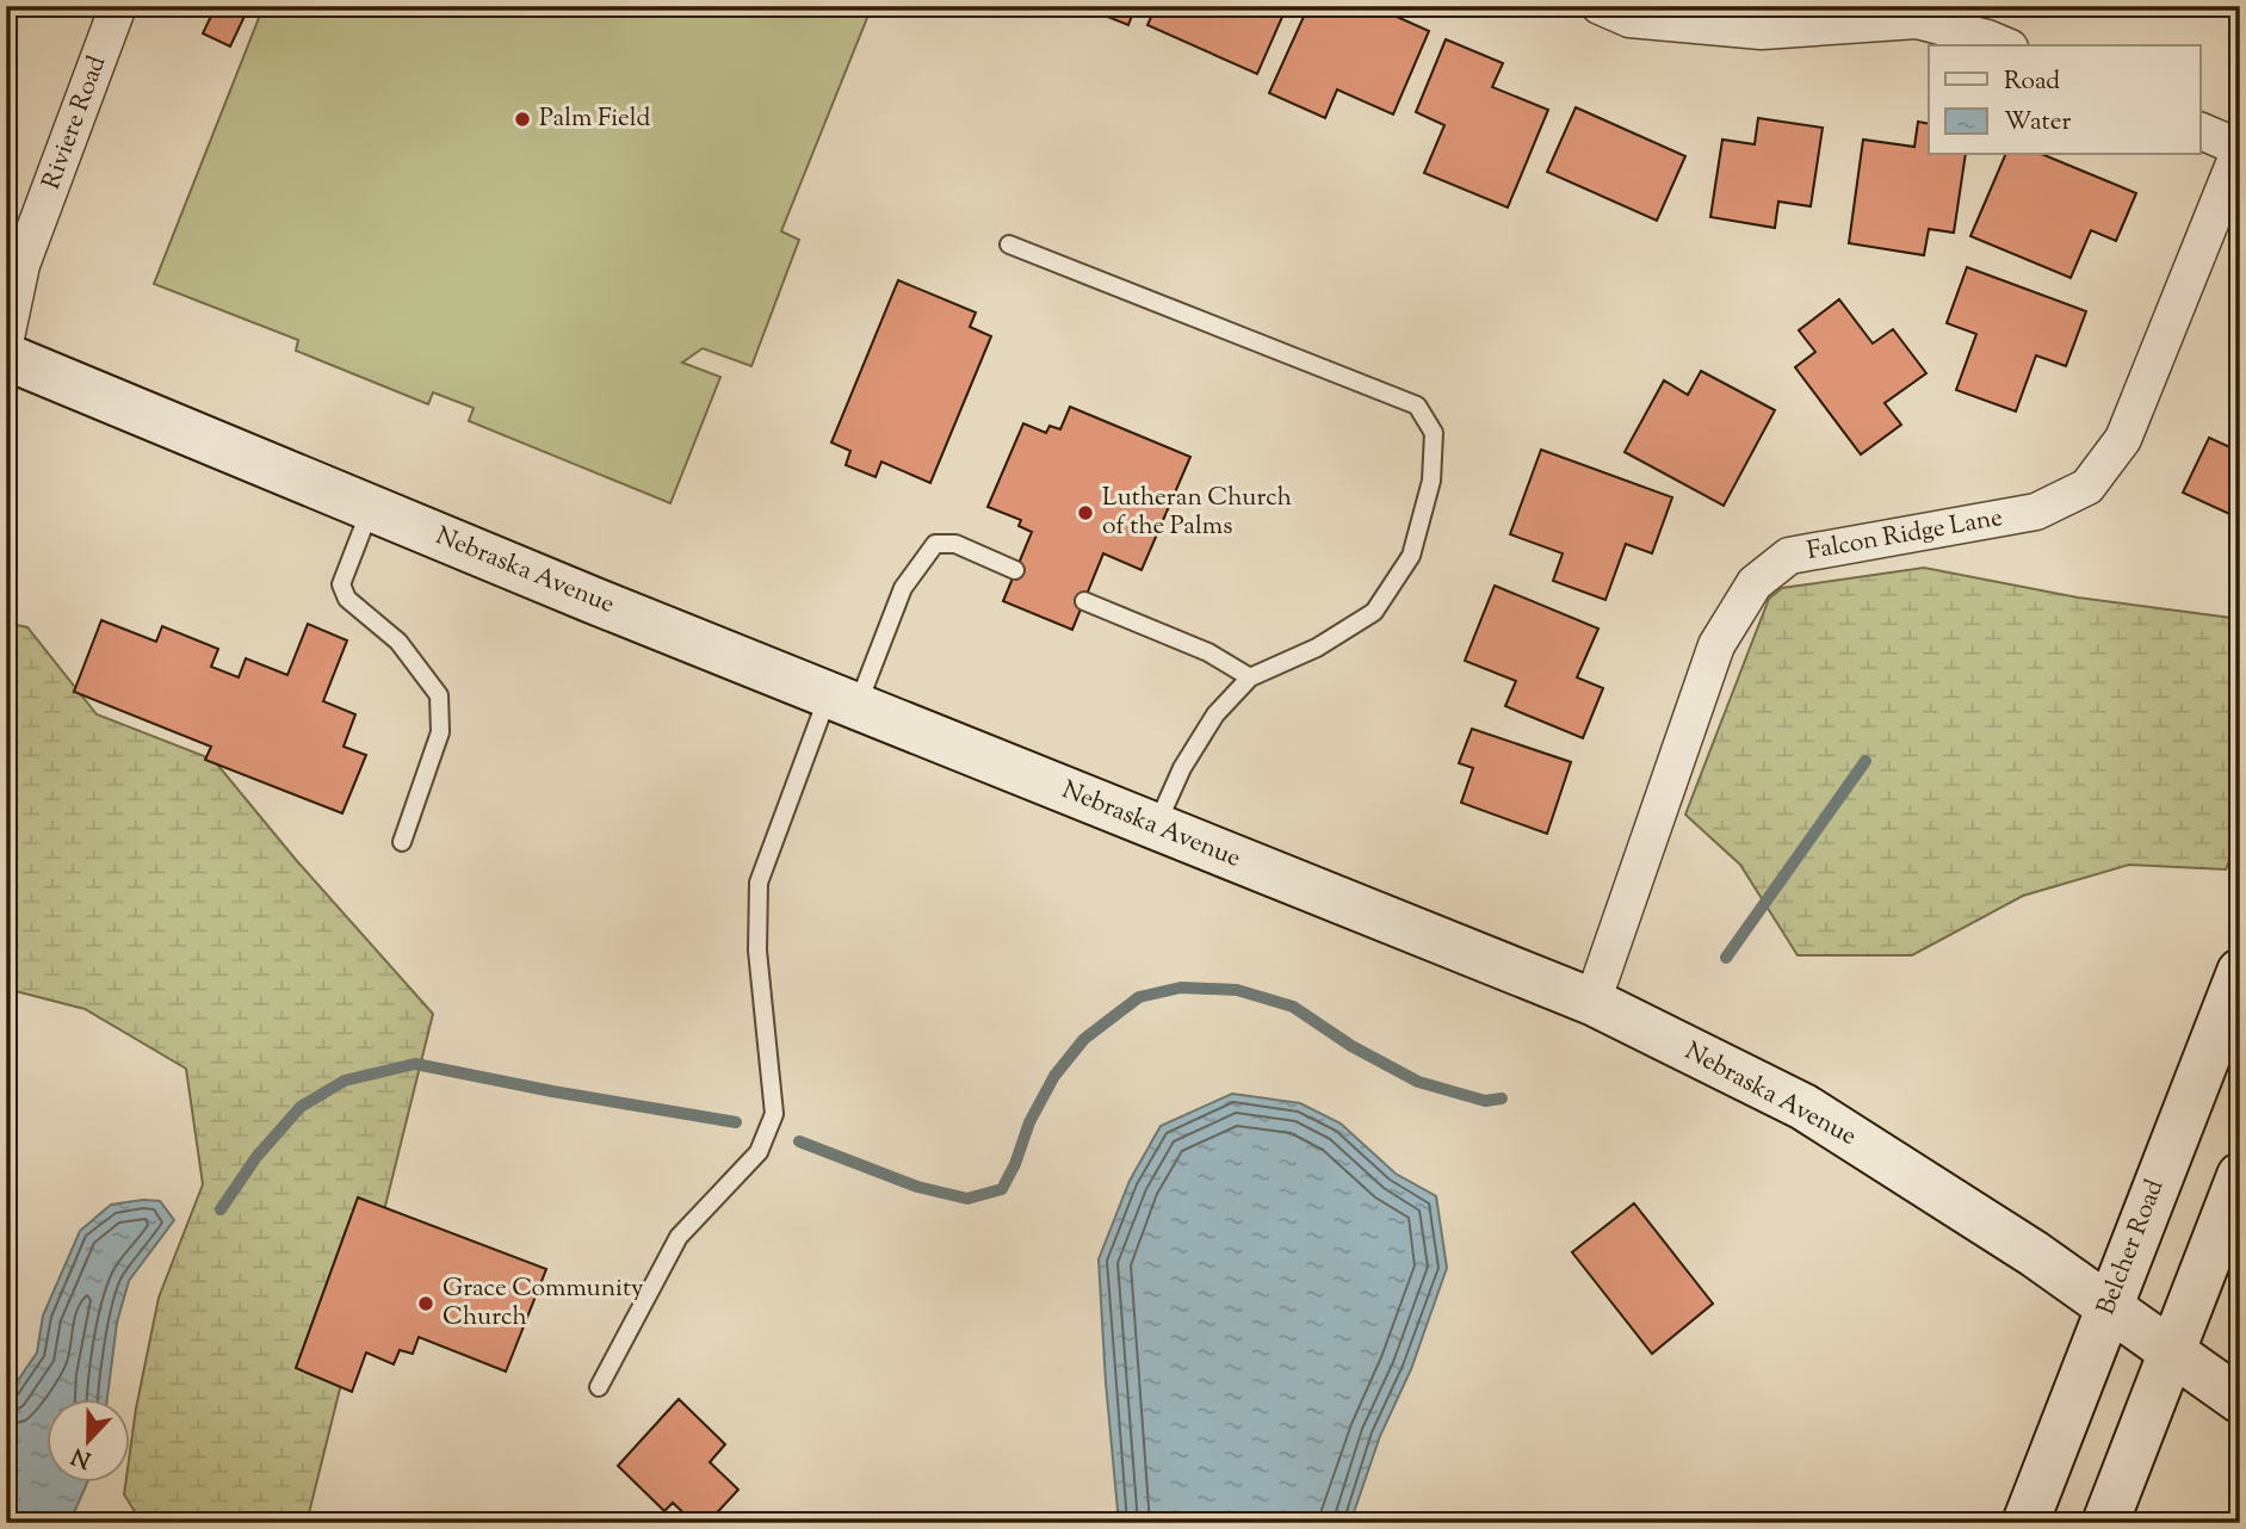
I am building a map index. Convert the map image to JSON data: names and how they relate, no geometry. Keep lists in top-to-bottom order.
{
  "streets": {
    "main road": ["Nebraska Avenue", "Belcher Road"],
    "street": ["Riviere Road", "Falcon Ridge Lane"]
  },
  "crossings": [
    ["Falcon Ridge Lane", "Nebraska Avenue"],
    ["Nebraska Avenue", "Belcher Road"]
  ],
  "places": ["Palm Field", "Lutheran Church of the Palms", "Grace Community Church"],
  "legend": ["Road", "Water"],
  "north": "bottom"
}
